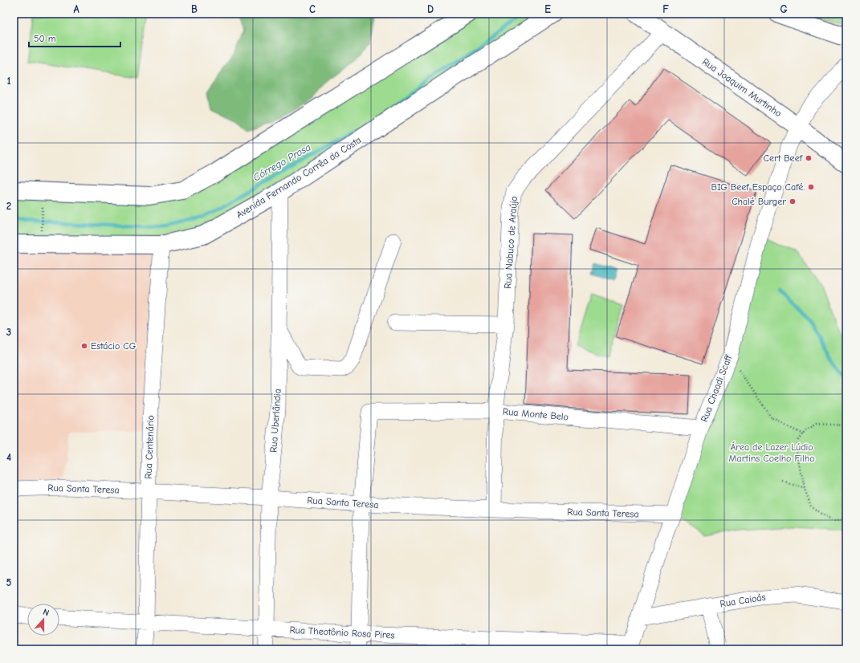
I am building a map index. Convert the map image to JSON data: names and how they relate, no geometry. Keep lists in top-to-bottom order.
{
  "streets": {
    "main road": ["Rua Joaquim Murtinho", "Avenida Fernando Corrêa da Costa"],
    "street": [
      "Rua Nabuco de Araújo",
      "Rua Chaadi Scaff",
      "Rua Monte Belo",
      "Rua Uberlândia",
      "Rua Centenário",
      "Rua Santa Teresa",
      "Rua Caioás",
      "Rua Theotônio Rosa Pires"
    ]
  },
  "crossings": [
    ["Rua Joaquim Murtinho", "Rua Nabuco de Araújo"],
    ["Rua Joaquim Murtinho", "Rua Chaadi Scaff"],
    ["Avenida Fernando Corrêa da Costa", "Rua Uberlândia"],
    ["Avenida Fernando Corrêa da Costa", "Rua Centenário"],
    ["Rua Nabuco de Araújo", "Rua Monte Belo"],
    ["Rua Nabuco de Araújo", "Rua Santa Teresa"],
    ["Rua Chaadi Scaff", "Rua Monte Belo"],
    ["Rua Chaadi Scaff", "Rua Santa Teresa"],
    ["Rua Chaadi Scaff", "Rua Caioás"],
    ["Rua Chaadi Scaff", "Rua Theotônio Rosa Pires"],
    ["Rua Monte Belo", "Rua Santa Teresa"],
    ["Rua Uberlândia", "Rua Santa Teresa"],
    ["Rua Uberlândia", "Rua Theotônio Rosa Pires"],
    ["Rua Centenário", "Rua Santa Teresa"],
    ["Rua Centenário", "Rua Theotônio Rosa Pires"]
  ],
  "water": ["Córrego Prosa"],
  "parks": ["Área de Lazer Lúdio Martins Coelho Filho"],
  "places": [
    "Cert Beef",
    "BIG Beef Espaço Café.",
    "Chalé Burger",
    "Estácio CG"
  ],
  "scale_bar": "50 m",
  "north": "top",
  "grid": {
    "columns": [
      "A",
      "B",
      "C",
      "D",
      "E",
      "F",
      "G"
    ],
    "rows": [
      "1",
      "2",
      "3",
      "4",
      "5"
    ]
  }
}
